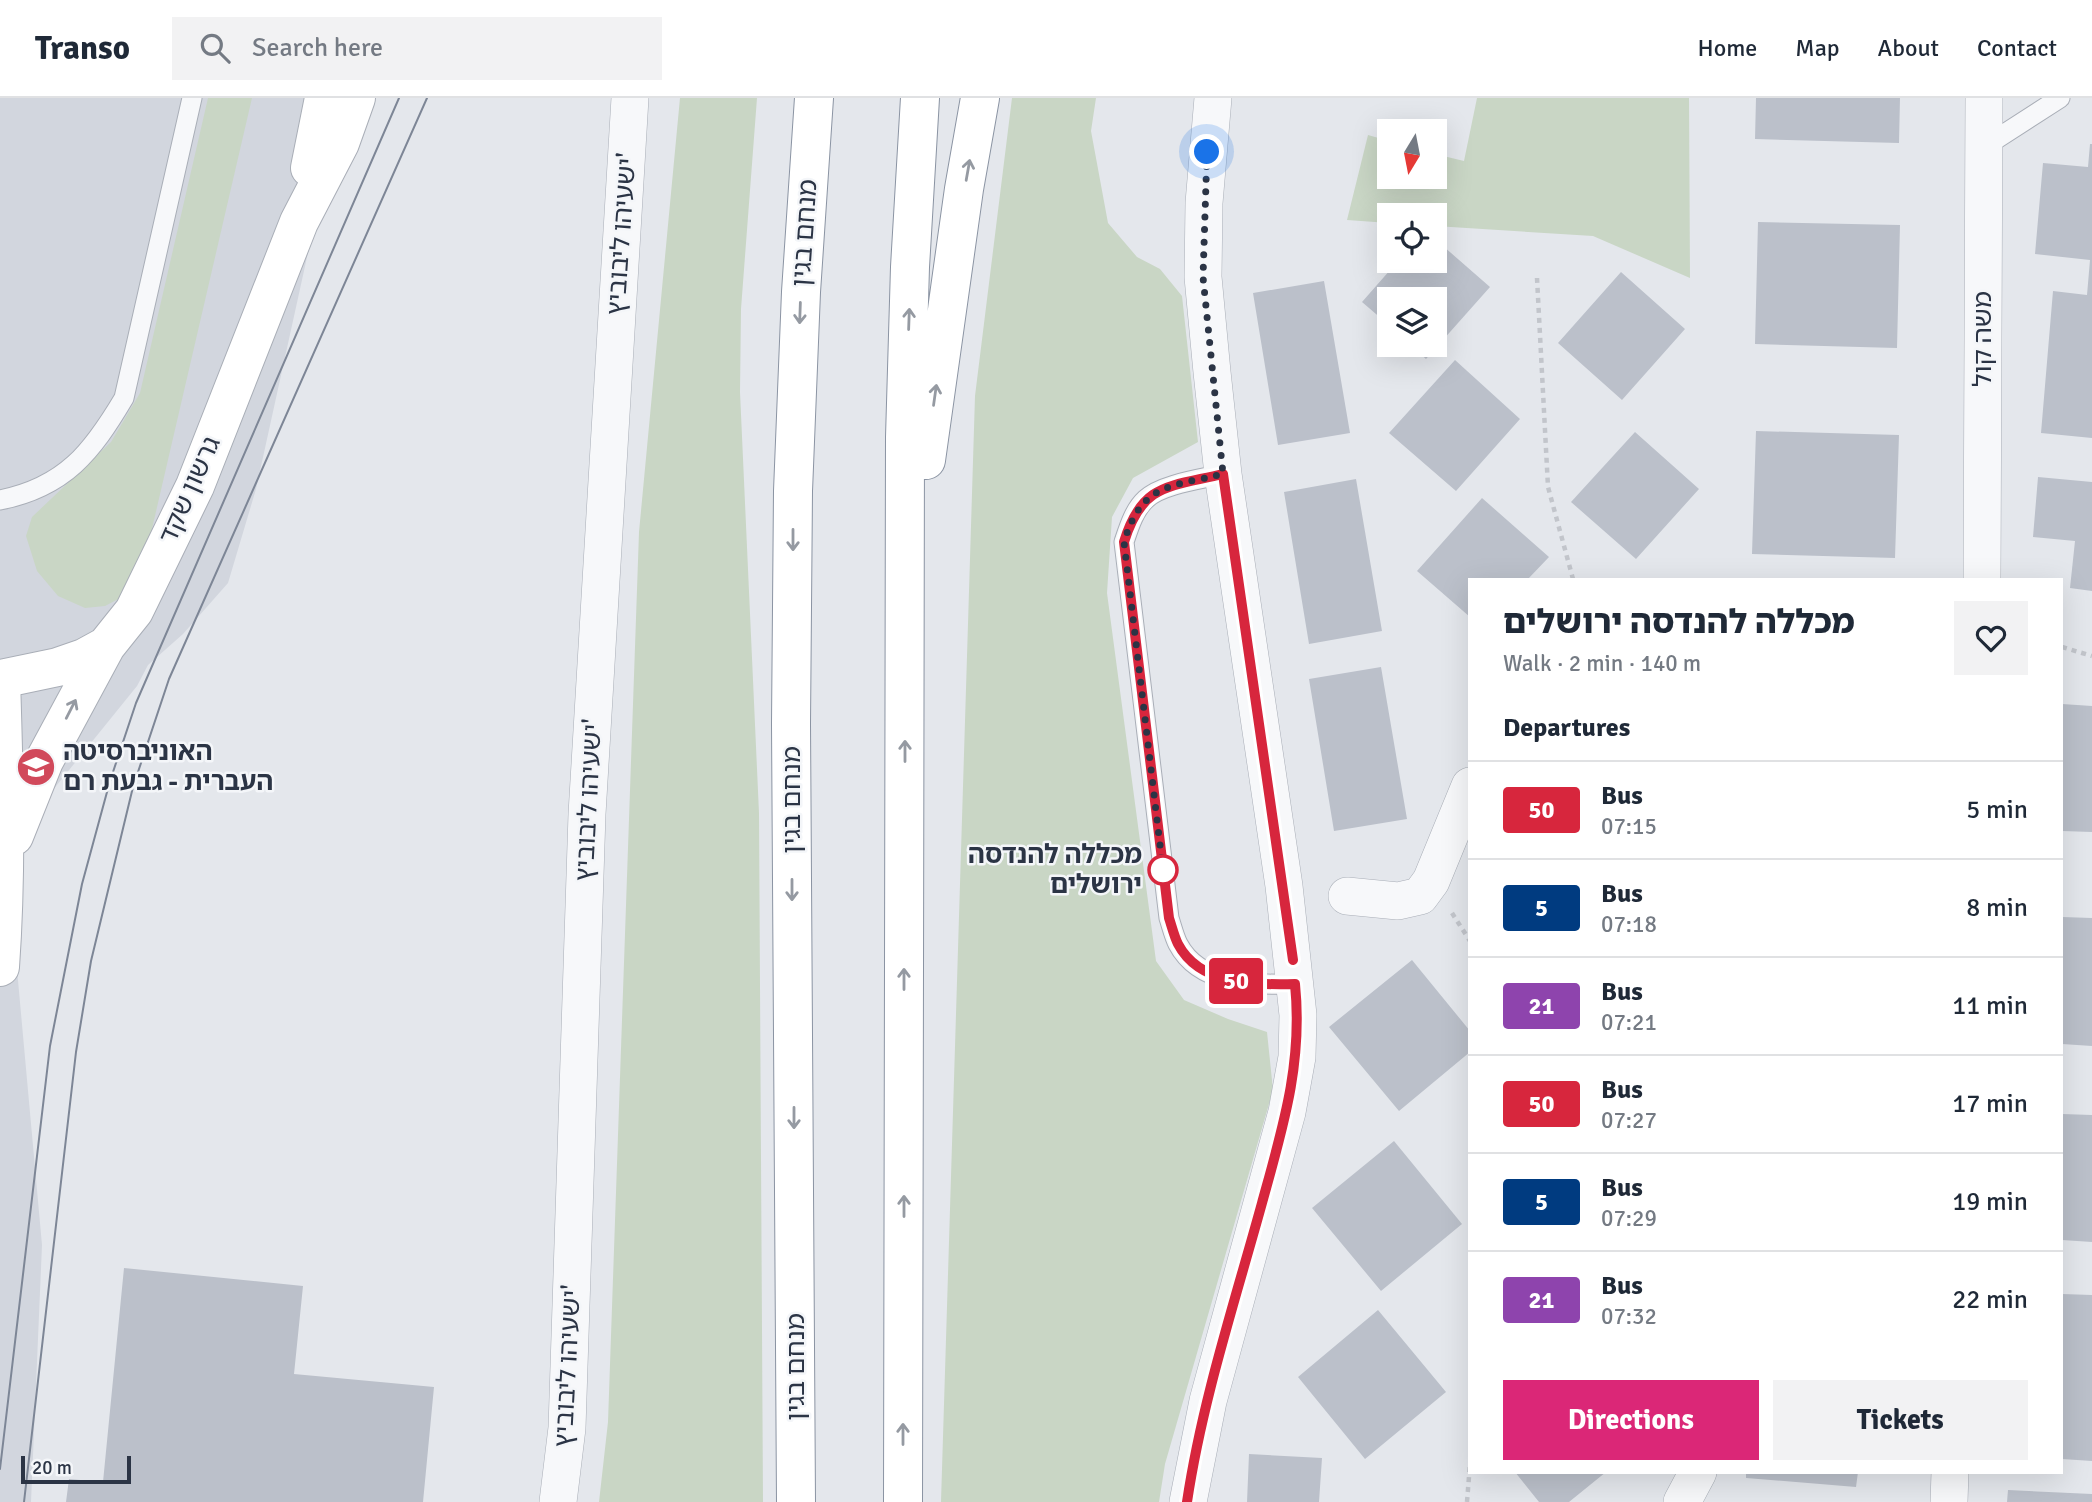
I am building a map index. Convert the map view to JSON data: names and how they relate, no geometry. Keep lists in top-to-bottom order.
{
  "streets": {
    "main road": ["מנחם בגין", "גרשון שקד"],
    "street": ["ישעיהו ליבוביץ'", "משה קול"]
  },
  "places": {
    "school or university": ["האוניברסיטה העברית - גבעת רם"],
    "other": ["מכללה להנדסה ירושלים"]
  },
  "lines": ["bus line 50"],
  "scale_bar": "20 m",
  "north": "bottom",
  "page": {
    "header": "Transo",
    "search": "Search here",
    "nav": [
      "Home",
      "Map",
      "About",
      "Contact"
    ],
    "on_map": "50",
    "heading": [
      ["מכללה להנדסה ירושלים", "Walk · 2 min · 140 m"],
      "Departures"
    ],
    "list": [
      {
        "mark": "50",
        "name": "Bus",
        "note": "07:15",
        "value": "5 min"
      },
      {
        "mark": "5",
        "name": "Bus",
        "note": "07:18",
        "value": "8 min"
      },
      {
        "mark": "21",
        "name": "Bus",
        "note": "07:21",
        "value": "11 min"
      },
      {
        "mark": "50",
        "name": "Bus",
        "note": "07:27",
        "value": "17 min"
      },
      {
        "mark": "5",
        "name": "Bus",
        "note": "07:29",
        "value": "19 min"
      },
      {
        "mark": "21",
        "name": "Bus",
        "note": "07:32",
        "value": "22 min"
      }
    ],
    "buttons": ["Directions", "Tickets"],
    "scale": "20 m"
  }
}
